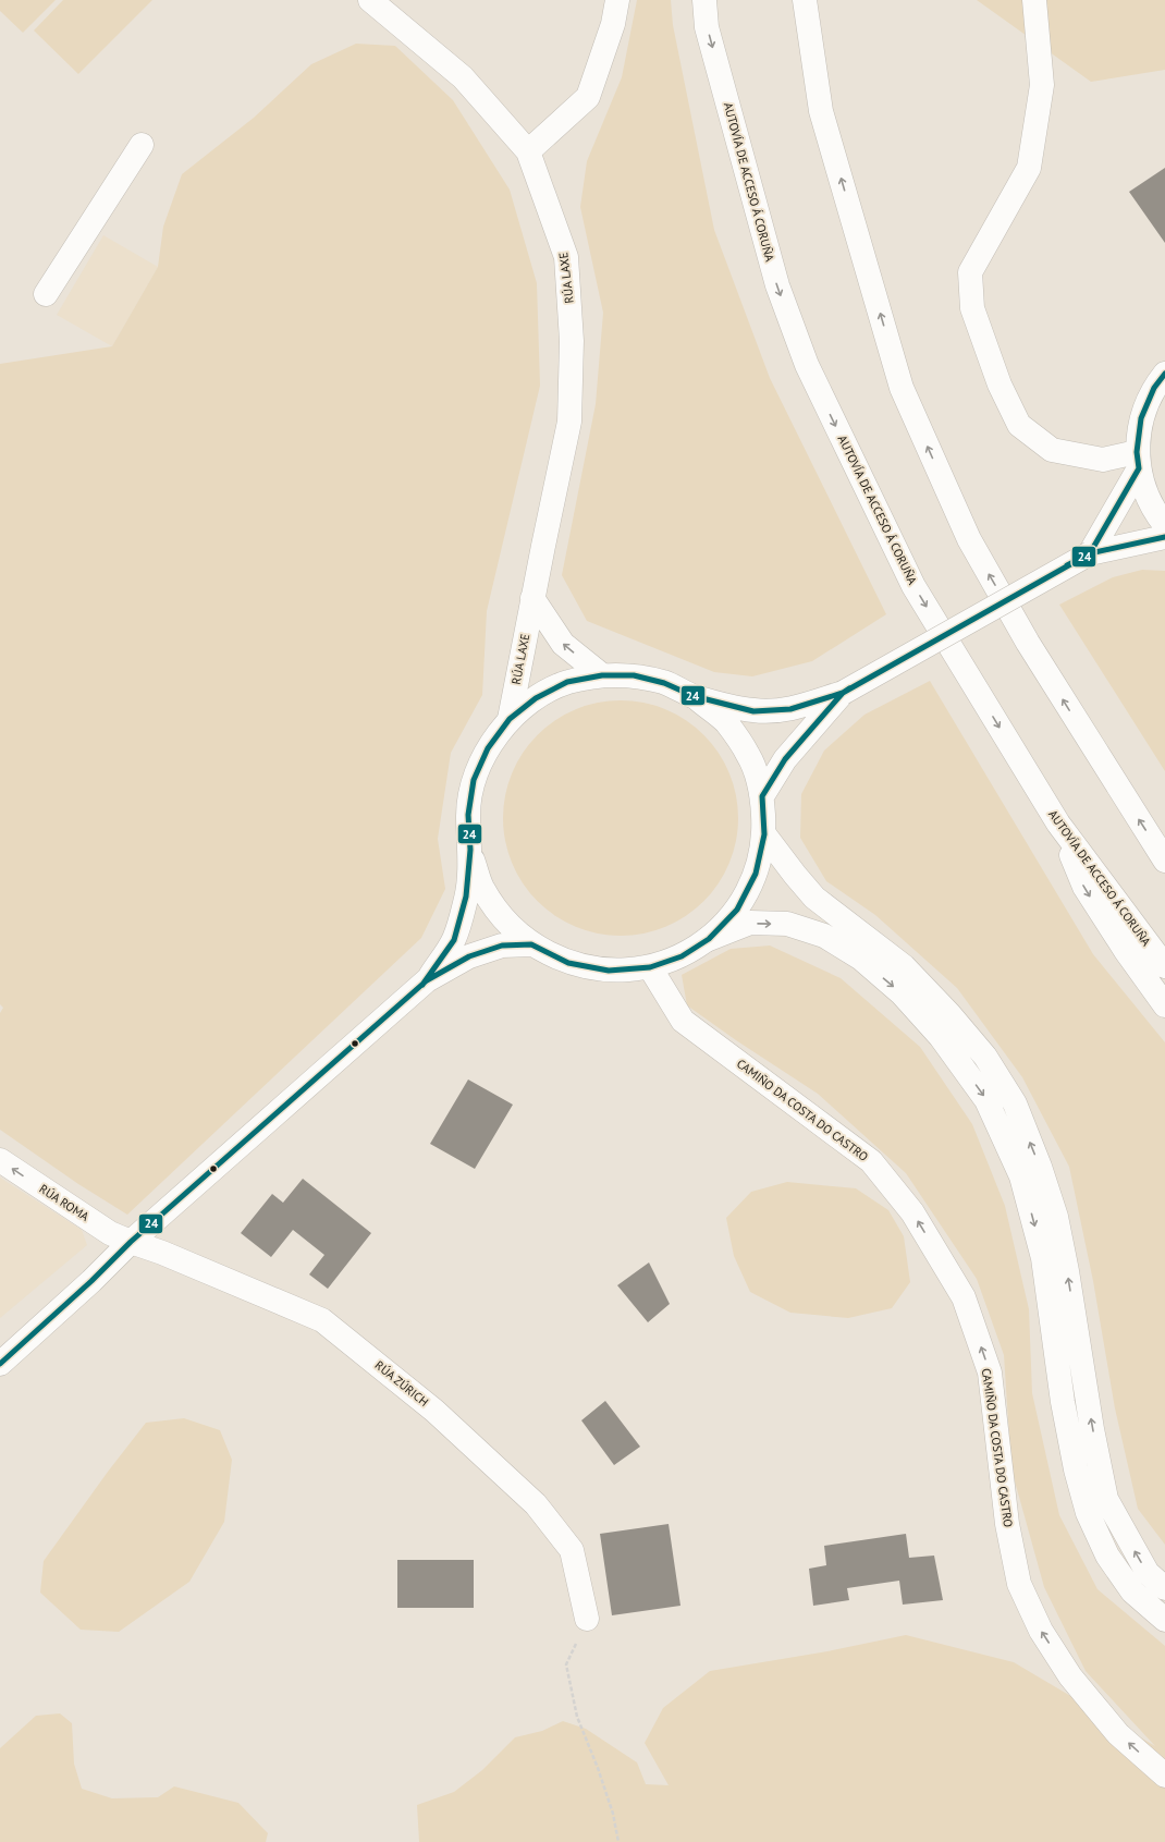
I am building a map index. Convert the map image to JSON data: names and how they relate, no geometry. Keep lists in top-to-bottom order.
{
  "streets": {
    "main road": [
      "AUTOVÍA DE ACCESO Á CORUÑA",
      "RÚA LAXE",
      "CAMIÑO DA COSTA DO CASTRO",
      "RÚA ROMA",
      "RÚA ZÚRICH"
    ]
  },
  "crossings": [
    ["RÚA ROMA", "RÚA ZÚRICH"]
  ],
  "one_way": ["RÚA ROMA"],
  "lines": ["transit line 24"]
}
